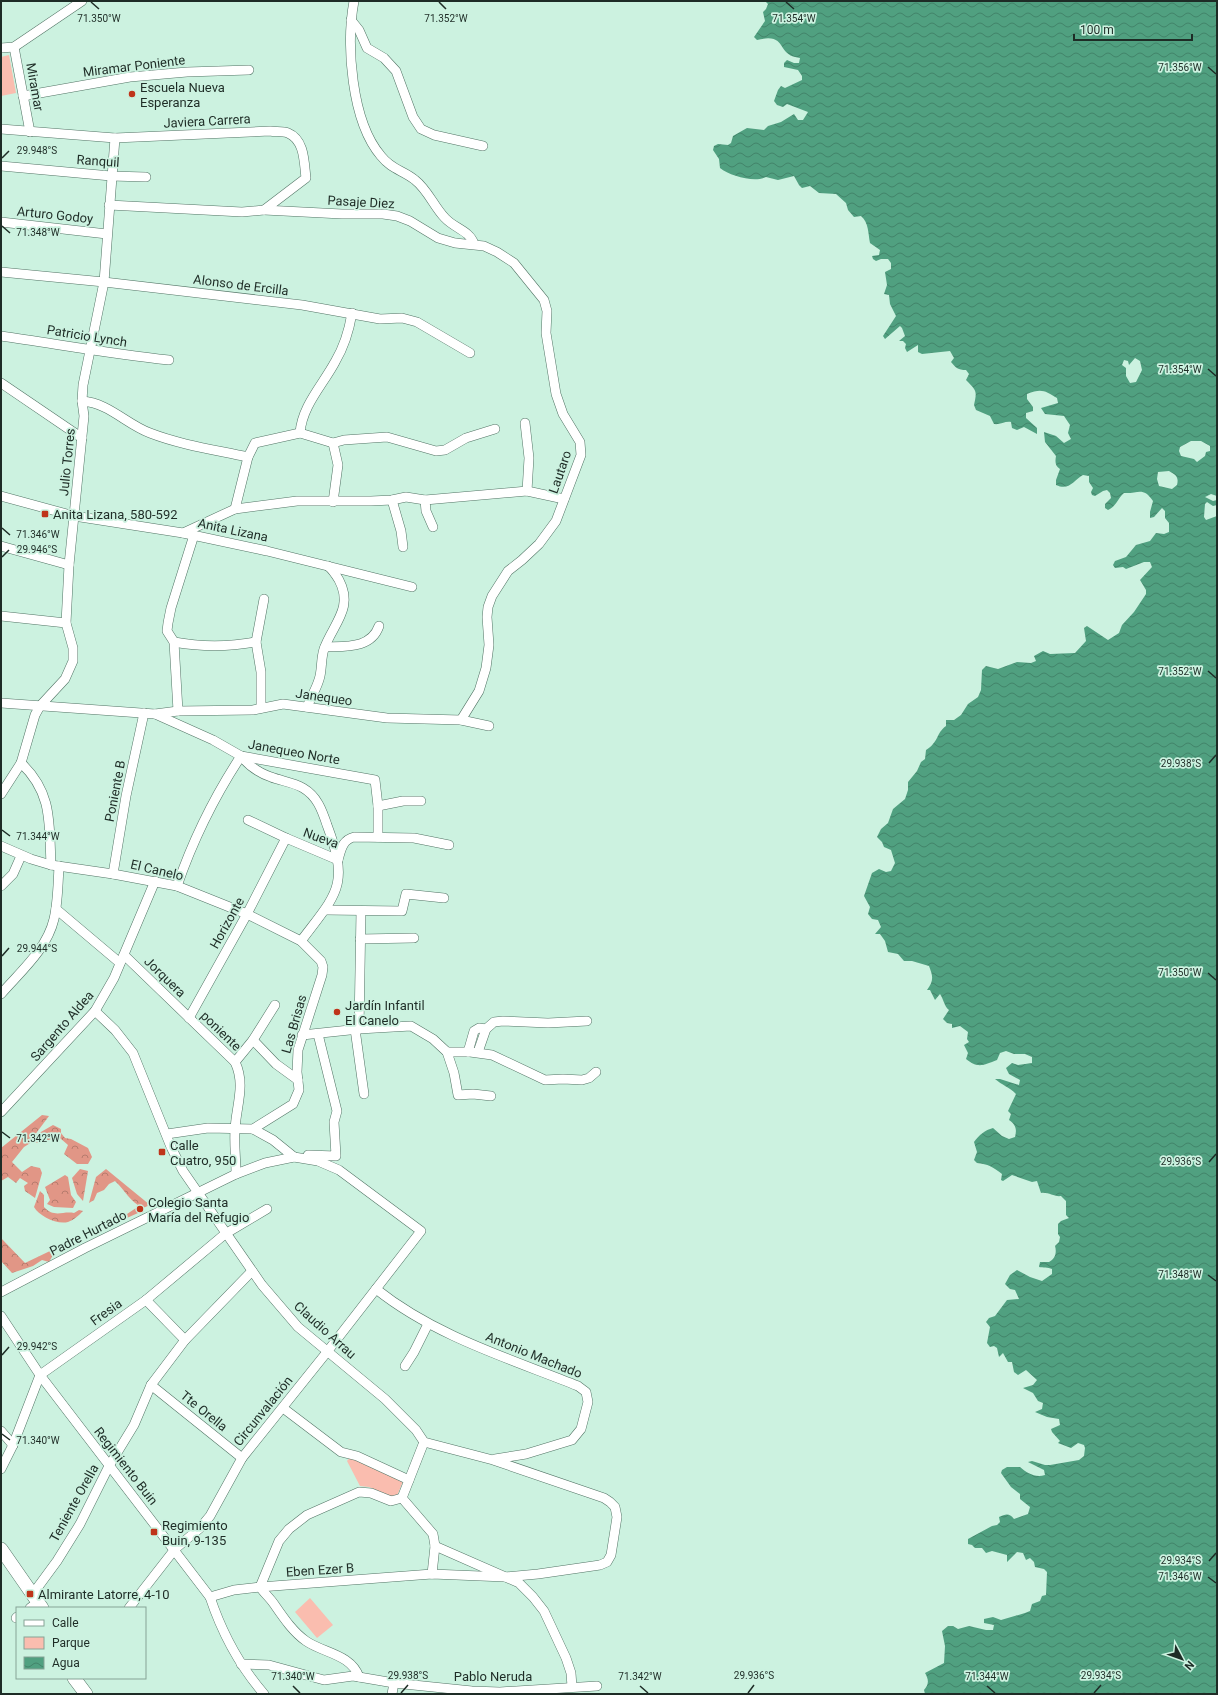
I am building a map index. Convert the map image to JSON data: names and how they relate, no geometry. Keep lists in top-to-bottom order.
{
  "streets": {
    "street": [
      "Miramar Poniente",
      "Miramar",
      "Javiera Carrera",
      "Ranquil",
      "Pasaje Diez",
      "Arturo Godoy",
      "Alonso de Ercilla",
      "Patricio Lynch",
      "Julio Torres",
      "Lautaro",
      "Anita Lizana",
      "Janequeo",
      "Janequeo Norte",
      "Poniente B",
      "Nueva",
      "El Canelo",
      "Horizonte",
      "Jorquera",
      "Las Brisas",
      "Sargento Aldea",
      "poniente",
      "Padre Hurtado",
      "Fresia",
      "Claudio Arrau",
      "Antonio Machado",
      "Tte Orella",
      "Circunvalación",
      "Regimiento Buin",
      "Teniente Orella",
      "Eben Ezer B",
      "Pablo Neruda"
    ]
  },
  "crossings": [
    ["Miramar Poniente", "Miramar"],
    ["Miramar", "Javiera Carrera"],
    ["Javiera Carrera", "Pasaje Diez"],
    ["Javiera Carrera", "Julio Torres"],
    ["Ranquil", "Julio Torres"],
    ["Pasaje Diez", "Lautaro"],
    ["Arturo Godoy", "Julio Torres"],
    ["Alonso de Ercilla", "Julio Torres"],
    ["Patricio Lynch", "Julio Torres"],
    ["Julio Torres", "Anita Lizana"],
    ["Lautaro", "Janequeo"],
    ["Janequeo", "Janequeo Norte"],
    ["Janequeo Norte", "Poniente B"],
    ["Janequeo Norte", "Nueva"],
    ["Poniente B", "El Canelo"],
    ["Nueva", "Horizonte"],
    ["El Canelo", "Horizonte"],
    ["El Canelo", "Las Brisas"],
    ["El Canelo", "Sargento Aldea"],
    ["Horizonte", "Jorquera"],
    ["Horizonte", "poniente"],
    ["Jorquera", "Sargento Aldea"],
    ["Jorquera", "poniente"],
    ["Sargento Aldea", "Claudio Arrau"],
    ["Padre Hurtado", "Claudio Arrau"],
    ["Padre Hurtado", "Circunvalación"],
    ["Fresia", "Claudio Arrau"],
    ["Fresia", "Regimiento Buin"],
    ["Claudio Arrau", "Circunvalación"],
    ["Claudio Arrau", "Teniente Orella"],
    ["Antonio Machado", "Circunvalación"],
    ["Antonio Machado", "Eben Ezer B"],
    ["Tte Orella", "Circunvalación"],
    ["Tte Orella", "Teniente Orella"],
    ["Circunvalación", "Regimiento Buin"],
    ["Regimiento Buin", "Teniente Orella"],
    ["Regimiento Buin", "Eben Ezer B"],
    ["Regimiento Buin", "Pablo Neruda"],
    ["Eben Ezer B", "Pablo Neruda"]
  ],
  "places": {
    "other": ["Escuela Nueva Esperanza", "Jardín Infantil El Canelo", "Colegio Santa María del Refugio"],
    "transit": [
      "Anita Lizana, 580-592",
      "Calle Cuatro, 950",
      "Regimiento Buin, 9-135",
      "Almirante Latorre, 4-10"
    ]
  },
  "legend": ["Calle", "Parque", "Agua"],
  "scale_bar": "100 m",
  "north": "bottom right",
  "coordinates": [
    "71.350°W",
    "71.352°W",
    "71.354°W",
    "71.356°W",
    "29.948°S",
    "71.348°W",
    "71.346°W",
    "29.946°S",
    "29.938°S",
    "71.344°W",
    "29.944°S",
    "71.342°W",
    "29.936°S",
    "29.942°S",
    "71.340°W",
    "29.934°S"
  ]
}
